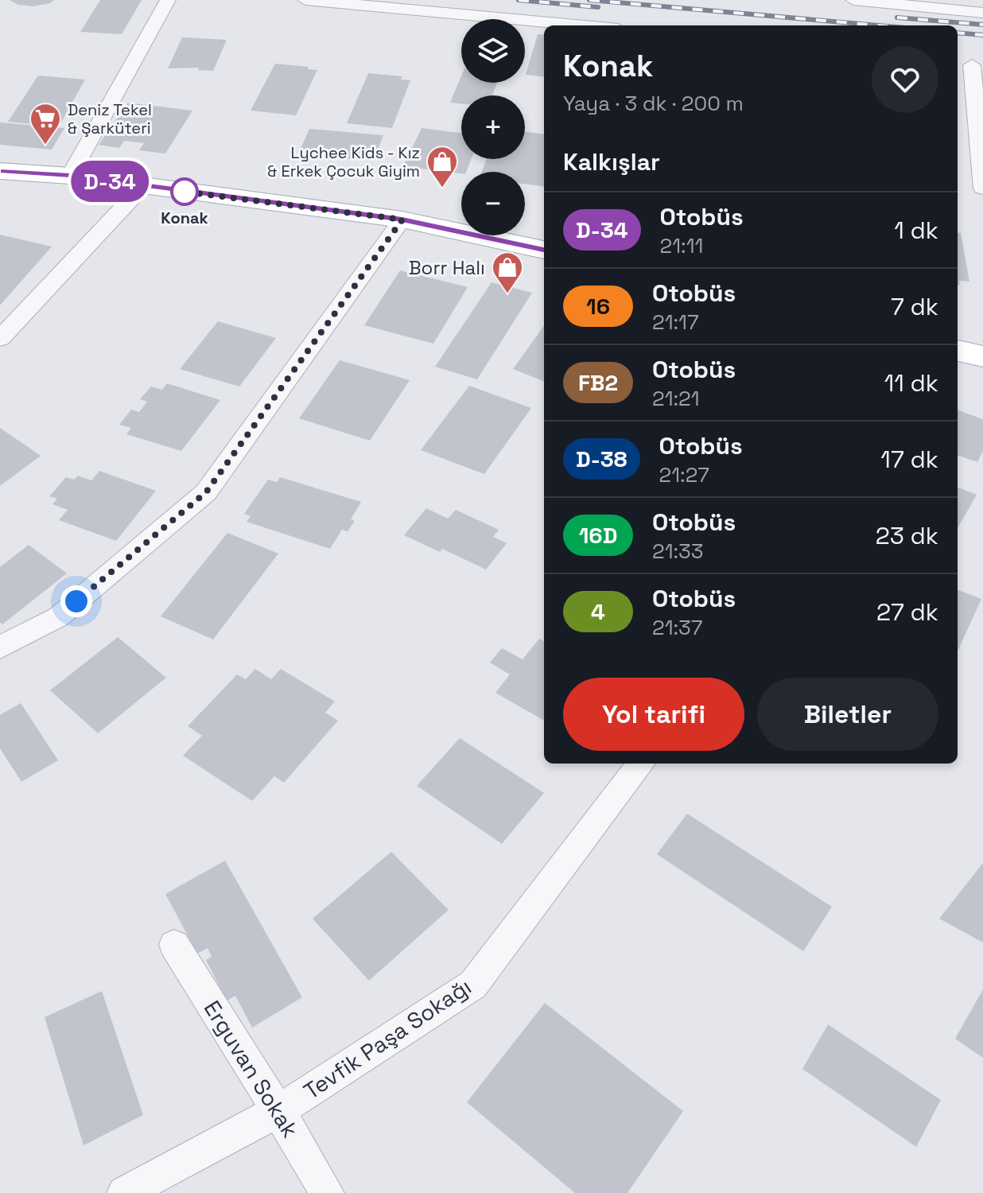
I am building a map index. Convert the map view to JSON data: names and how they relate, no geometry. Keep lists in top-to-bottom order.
{
  "streets": {
    "street": ["Tevfik Paşa Sokağı", "Erguvan Sokak"]
  },
  "crossings": [
    ["Tevfik Paşa Sokağı", "Erguvan Sokak"]
  ],
  "places": {
    "supermarket": ["Deniz Tekel & Şarküteri"],
    "shop": ["Lychee Kids - Kız & Erkek Çocuk Giyim", "Borr Halı"],
    "other": ["Konak"]
  },
  "lines": ["bus line D-34"],
  "page": {
    "on_map": "D-34",
    "map_buttons": ["+", "−"],
    "heading": [
      ["Konak", "Yaya · 3 dk · 200 m"],
      "Kalkışlar"
    ],
    "list": [
      {
        "mark": "D-34",
        "name": "Otobüs",
        "note": "21:11",
        "value": "1 dk"
      },
      {
        "mark": "16",
        "name": "Otobüs",
        "note": "21:17",
        "value": "7 dk"
      },
      {
        "mark": "FB2",
        "name": "Otobüs",
        "note": "21:21",
        "value": "11 dk"
      },
      {
        "mark": "D-38",
        "name": "Otobüs",
        "note": "21:27",
        "value": "17 dk"
      },
      {
        "mark": "16D",
        "name": "Otobüs",
        "note": "21:33",
        "value": "23 dk"
      },
      {
        "mark": "4",
        "name": "Otobüs",
        "note": "21:37",
        "value": "27 dk"
      }
    ],
    "buttons": ["Yol tarifi", "Biletler"]
  }
}
